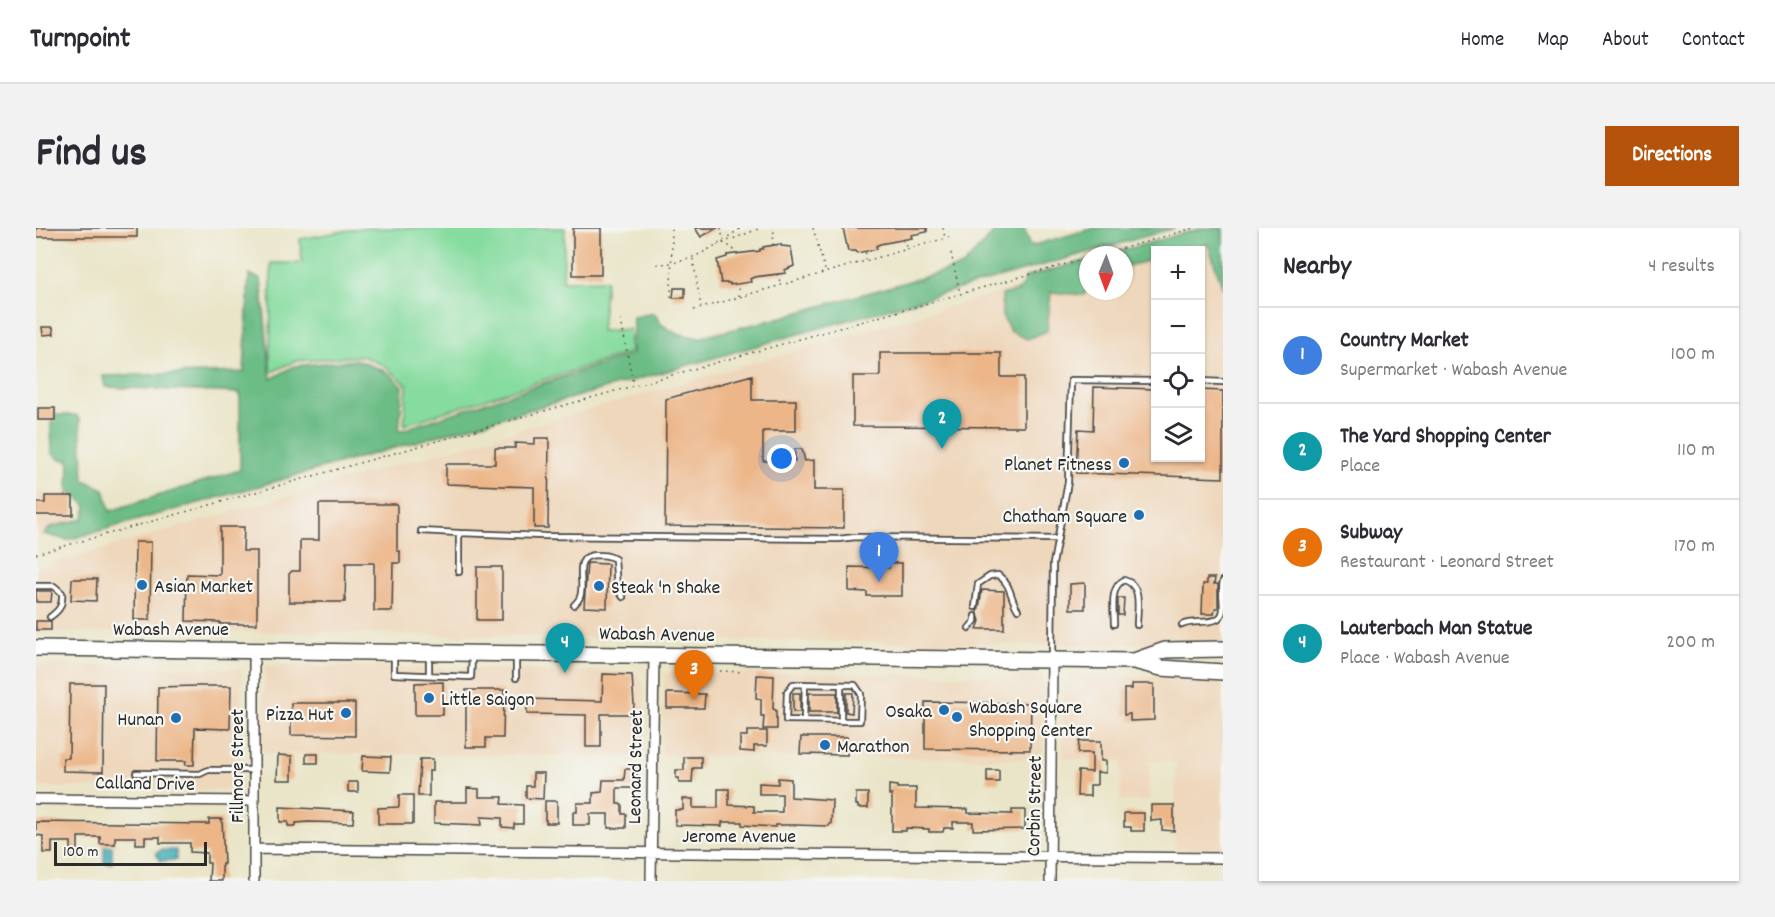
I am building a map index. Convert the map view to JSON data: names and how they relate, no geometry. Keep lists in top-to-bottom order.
{
  "streets": {
    "main road": ["Wabash Avenue"],
    "street": [
      "Fillmore Street",
      "Leonard Street",
      "Calland Drive",
      "Corbin Street",
      "Jerome Avenue"
    ]
  },
  "crossings": [
    ["Wabash Avenue", "Fillmore Street"],
    ["Wabash Avenue", "Leonard Street"],
    ["Wabash Avenue", "Corbin Street"],
    ["Fillmore Street", "Calland Drive"],
    ["Fillmore Street", "Jerome Avenue"],
    ["Leonard Street", "Jerome Avenue"],
    ["Corbin Street", "Jerome Avenue"]
  ],
  "places": [
    "Planet Fitness",
    "Chatham Square",
    "Asian Market",
    "Steak 'n Shake",
    "Little Saigon",
    "Osaka",
    "Pizza Hut",
    "Wabash Square Shopping Center",
    "Hunan",
    "Marathon"
  ],
  "scale_bar": "100 m",
  "north": "bottom",
  "page": {
    "header": "Turnpoint",
    "nav": [
      "Home",
      "Map",
      "About",
      "Contact"
    ],
    "title": "Find us",
    "buttons": "Directions",
    "heading": ["Nearby", "4 results"],
    "map_buttons": ["+", "−"],
    "list": [
      {
        "mark": "1",
        "name": "Country Market",
        "note": "Supermarket · Wabash Avenue",
        "value": "100 m"
      },
      {
        "mark": "2",
        "name": "The Yard Shopping Center",
        "note": "Place",
        "value": "110 m"
      },
      {
        "mark": "3",
        "name": "Subway",
        "note": "Restaurant · Leonard Street",
        "value": "170 m"
      },
      {
        "mark": "4",
        "name": "Lauterbach Man Statue",
        "note": "Place · Wabash Avenue",
        "value": "200 m"
      }
    ],
    "pins": [
      "2",
      "1",
      "4",
      "3"
    ],
    "scale": "100 m"
  }
}
